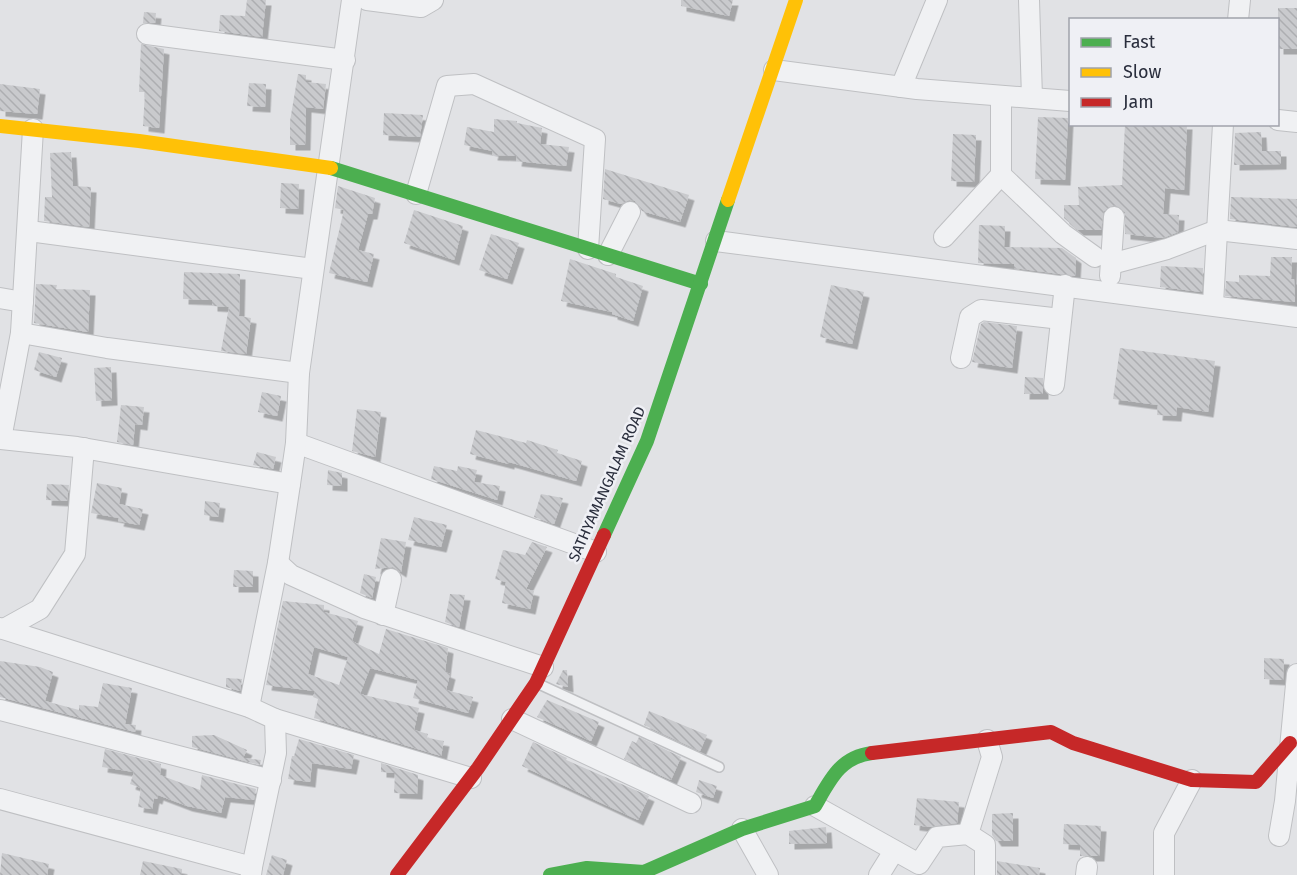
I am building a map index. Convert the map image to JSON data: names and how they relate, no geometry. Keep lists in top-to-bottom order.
{
  "streets": {
    "main road": ["SATHYAMANGALAM ROAD"]
  },
  "legend": ["Fast", "Slow", "Jam"]
}
